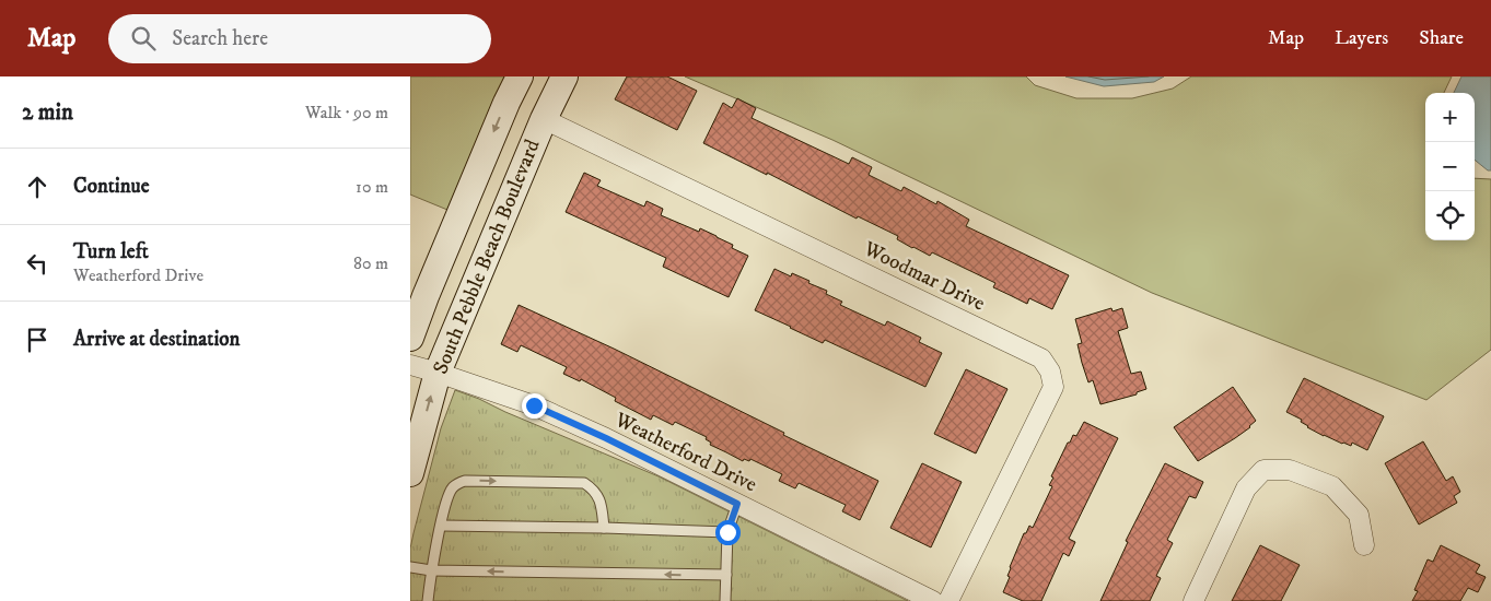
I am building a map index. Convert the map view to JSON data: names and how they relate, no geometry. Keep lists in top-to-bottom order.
{
  "streets": {
    "street": ["South Pebble Beach Boulevard", "Woodmar Drive", "Weatherford Drive"]
  },
  "crossings": [
    ["South Pebble Beach Boulevard", "Woodmar Drive"],
    ["South Pebble Beach Boulevard", "Weatherford Drive"]
  ],
  "page": {
    "header": "Map",
    "search": "Search here",
    "nav": ["Map", "Layers", "Share"],
    "heading": ["2 min", "Walk · 90 m"],
    "map_buttons": ["+", "−"],
    "list": [
      ["Continue", "10 m"],
      ["Turn left", "Weatherford Drive", "80 m"],
      "Arrive at destination"
    ]
  }
}
